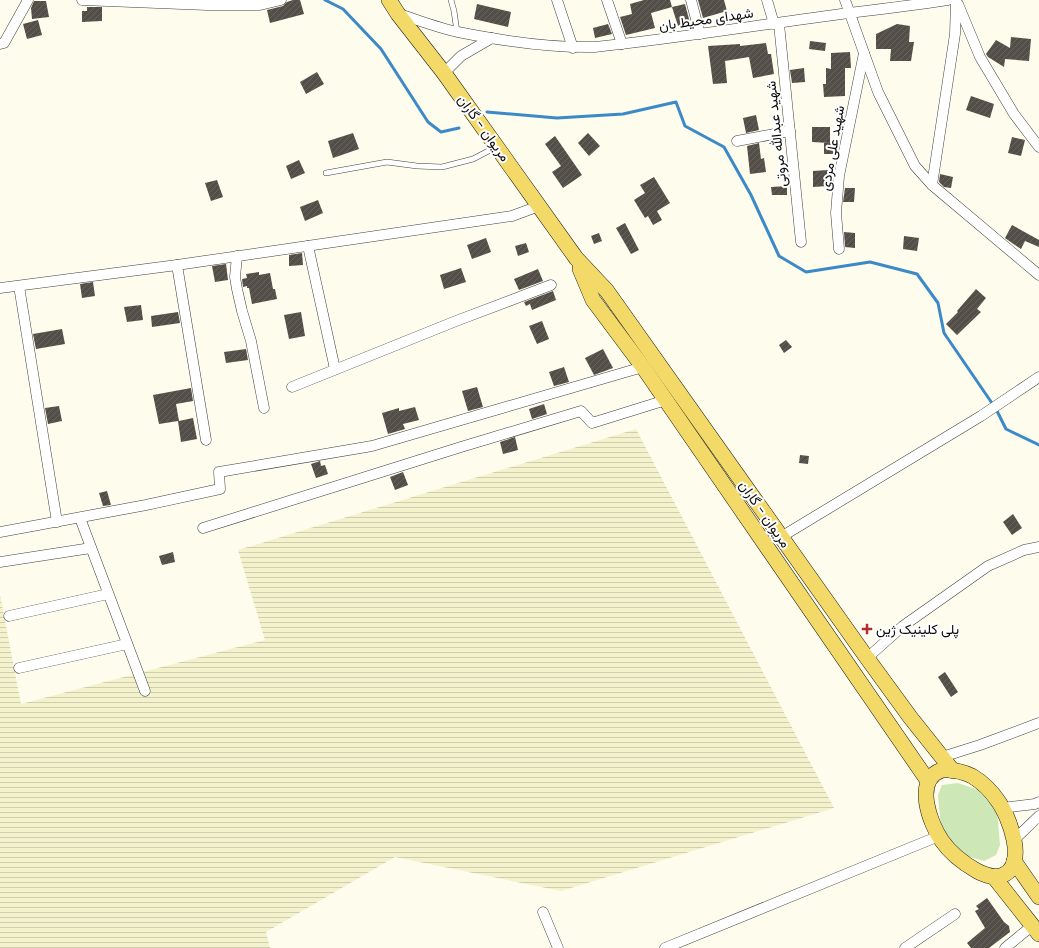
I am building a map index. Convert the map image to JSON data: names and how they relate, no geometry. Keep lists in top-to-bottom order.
{
  "streets": {
    "main road": ["مریوان - گاران"],
    "street": ["شهدای محیط بان", "شهید عبدالله مروتی", "شهید علی مردی"]
  },
  "crossings": [
    ["شهدای محیط بان", "مریوان - گاران"],
    ["شهدای محیط بان", "شهید عبدالله مروتی"]
  ],
  "places": {
    "health": ["پلی کلینیک ژین"]
  }
}
